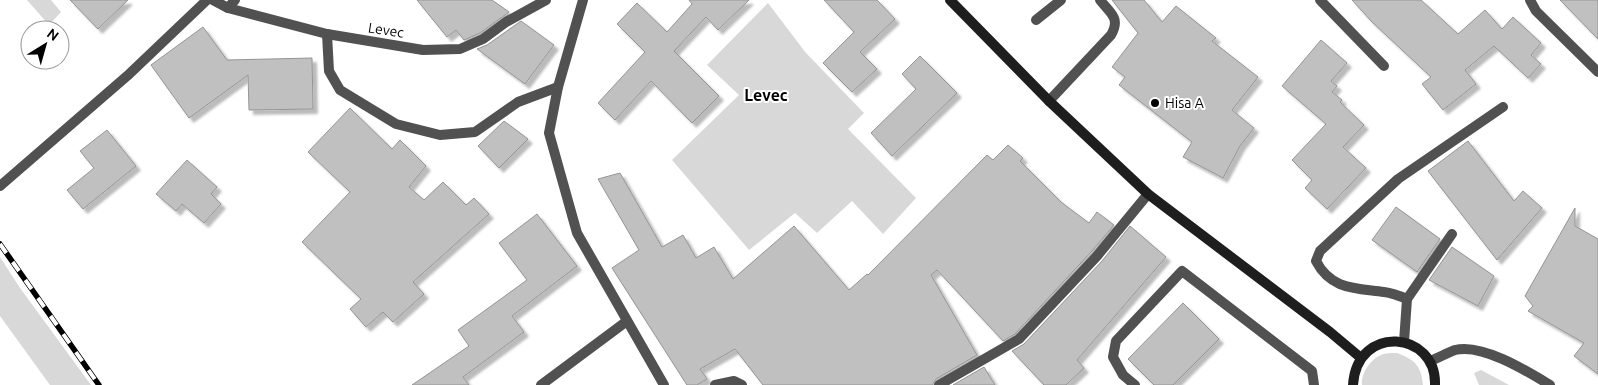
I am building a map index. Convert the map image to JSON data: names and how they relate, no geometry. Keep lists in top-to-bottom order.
{
  "streets": {
    "street": ["Levec"]
  },
  "districts": ["Levec"],
  "places": ["Hisa A"],
  "north": "top right"
}
